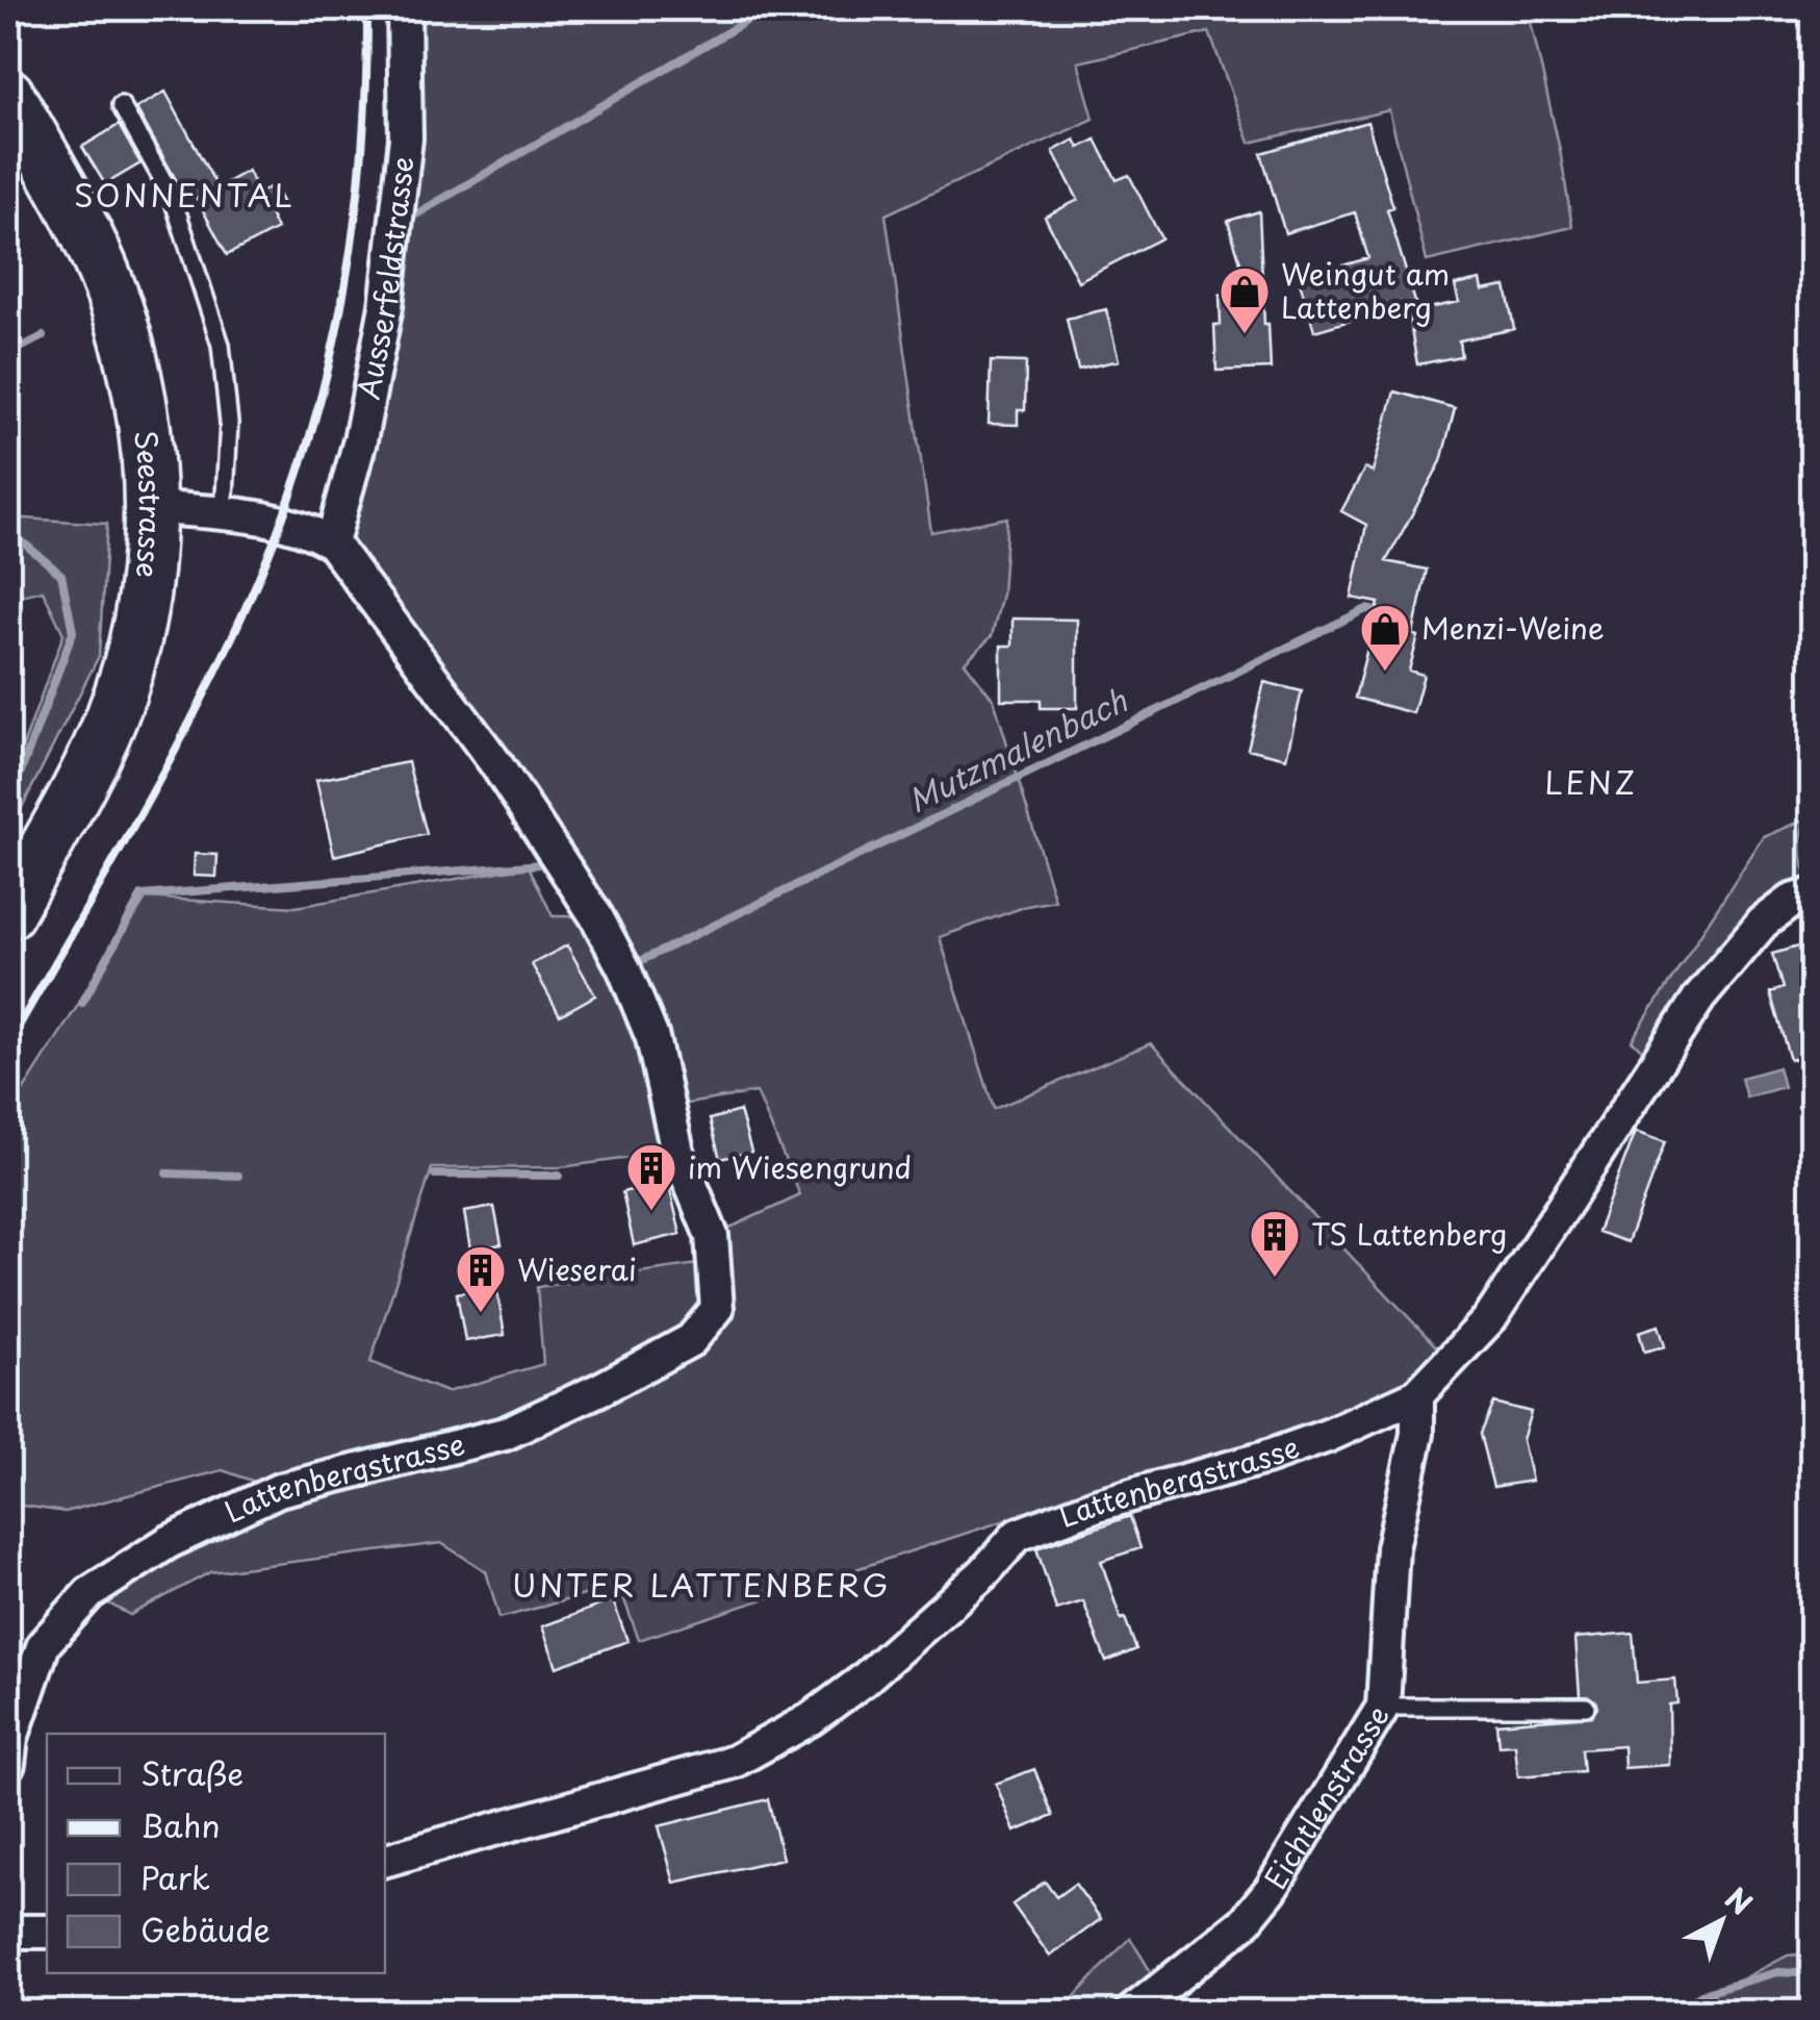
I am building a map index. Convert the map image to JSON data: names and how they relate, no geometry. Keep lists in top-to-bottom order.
{
  "streets": {
    "main road": ["Seestrasse"],
    "street": ["Ausserfeldstrasse", "Lattenbergstrasse", "Eichtlenstrasse"]
  },
  "crossings": [
    ["Ausserfeldstrasse", "Lattenbergstrasse"],
    ["Lattenbergstrasse", "Eichtlenstrasse"]
  ],
  "districts": ["SONNENTAL", "LENZ", "UNTER LATTENBERG"],
  "water": ["Mutzmalenbach"],
  "places": {
    "shop": ["Weingut am Lattenberg", "Menzi-Weine"],
    "building": ["im Wiesengrund", "TS Lattenberg", "Wieserai"]
  },
  "legend": [
    "Straße",
    "Bahn",
    "Park",
    "Gebäude"
  ],
  "north": "top right"
}
